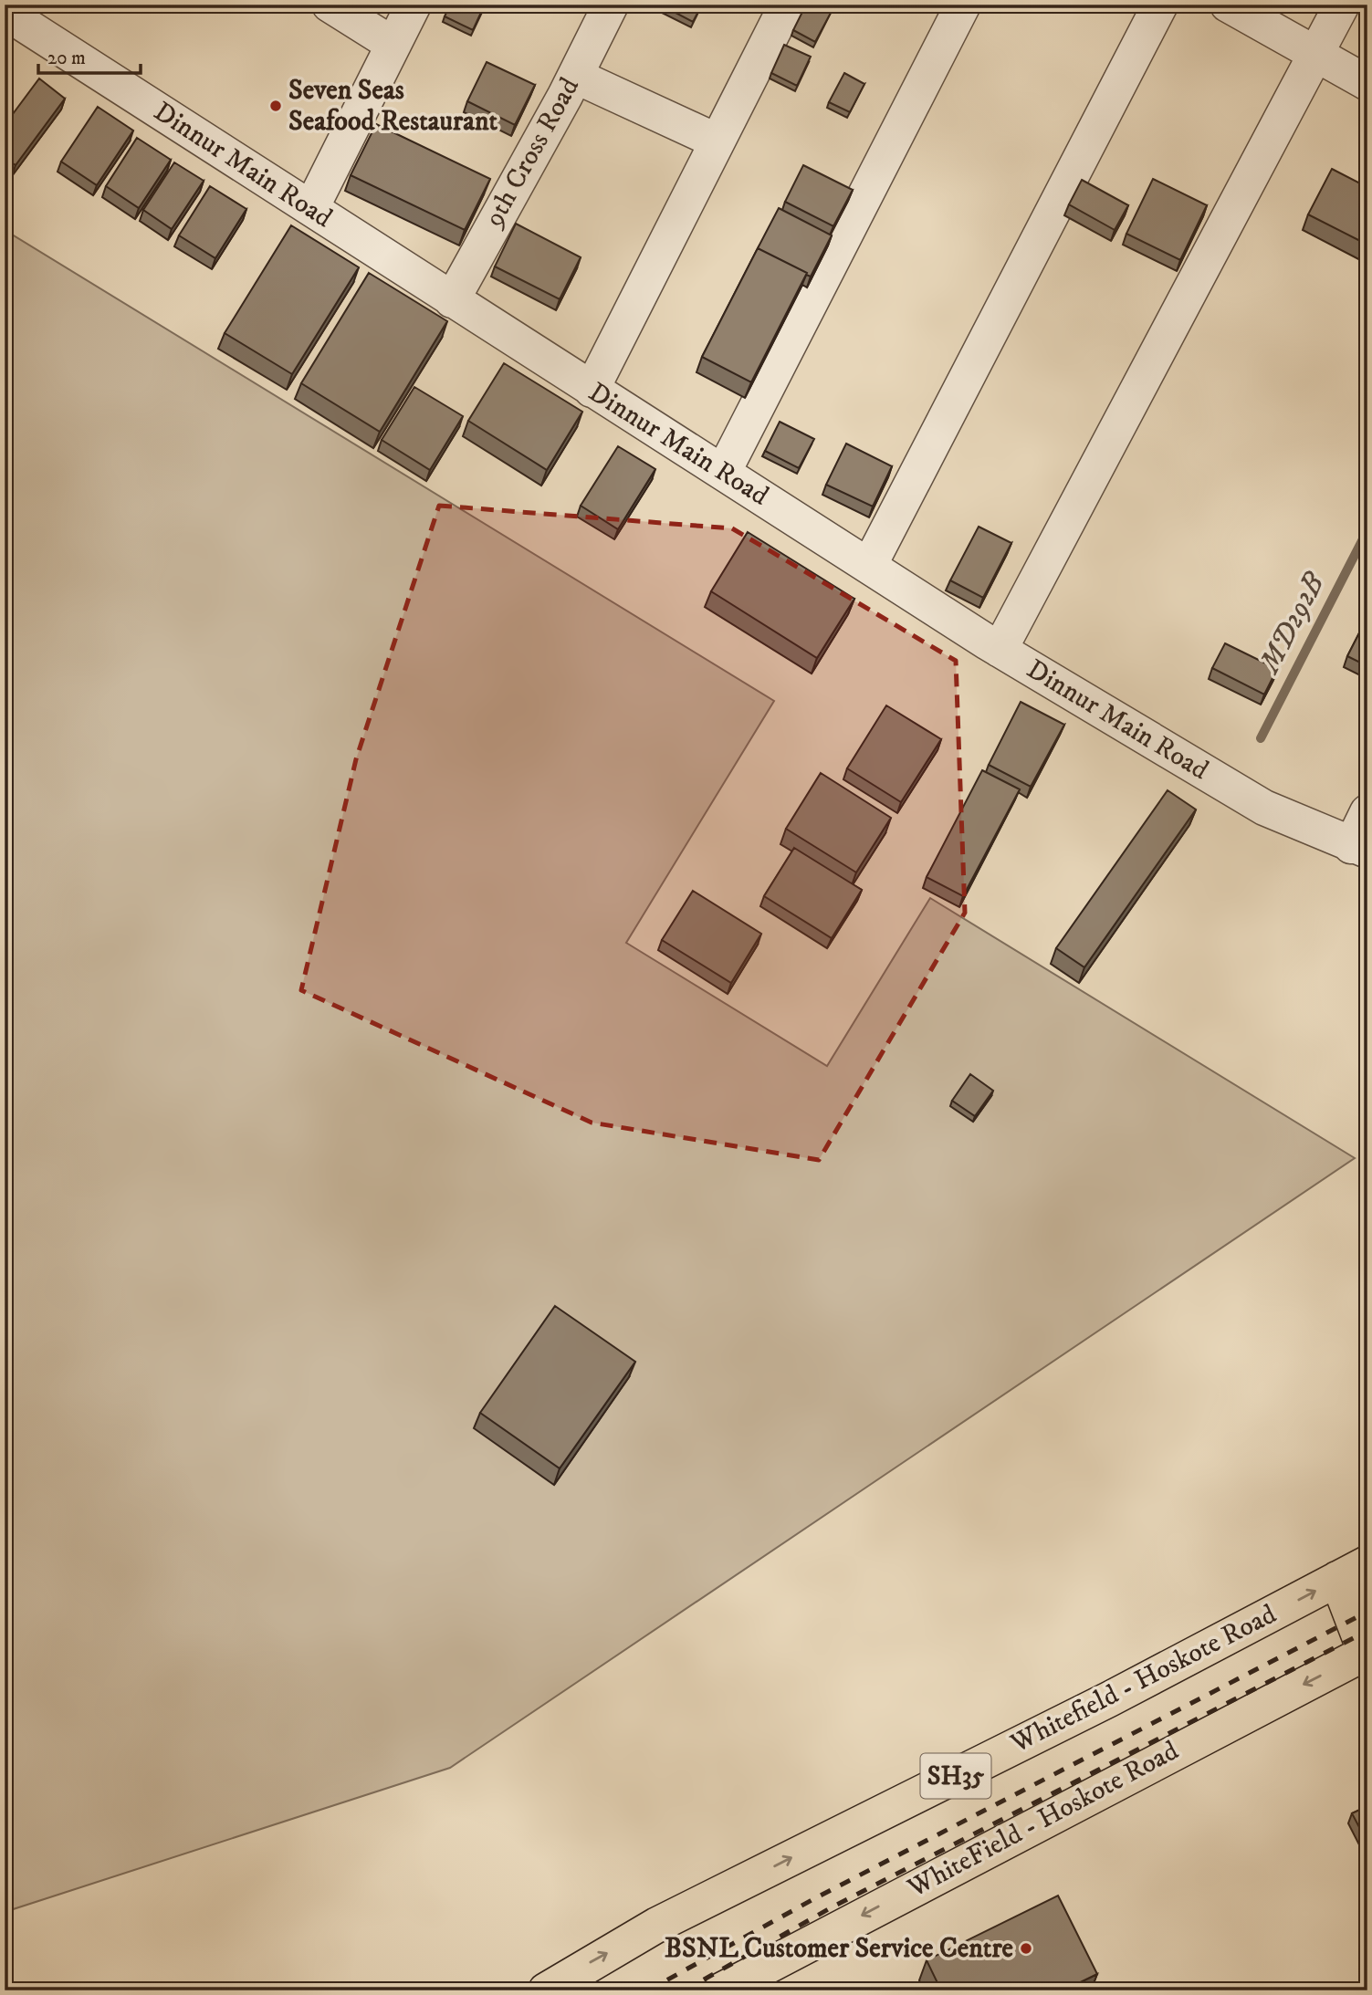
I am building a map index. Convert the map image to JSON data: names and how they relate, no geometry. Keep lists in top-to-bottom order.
{
  "streets": {
    "main road": ["Whitefield - Hoskote Road", "SH35", "WhiteField - Hoskote Road"],
    "street": ["9th Cross Road", "Dinnur Main Road"]
  },
  "crossings": [
    ["9th Cross Road", "Dinnur Main Road"]
  ],
  "one_way": ["Whitefield - Hoskote Road", "WhiteField - Hoskote Road"],
  "water": ["MD292B"],
  "places": ["Seven Seas Seafood Restaurant", "BSNL Customer Service Centre"],
  "scale_bar": "20 m"
}
